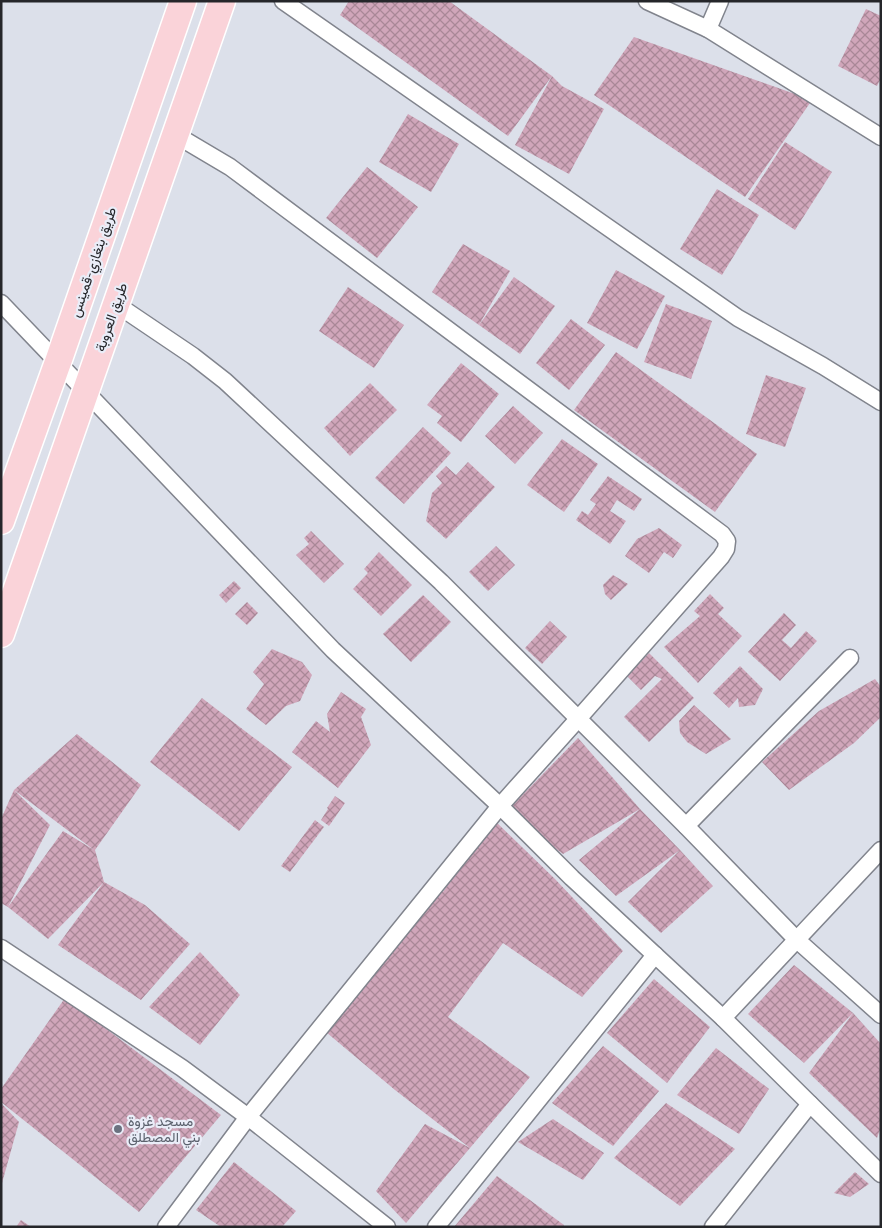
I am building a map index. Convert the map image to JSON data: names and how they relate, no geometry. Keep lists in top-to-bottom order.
{
  "streets": {
    "main road": ["طريق بنغازي-قمينس", "طريق العروبة"]
  },
  "places": ["مسجد غزوة بني المصطلق"]
}
